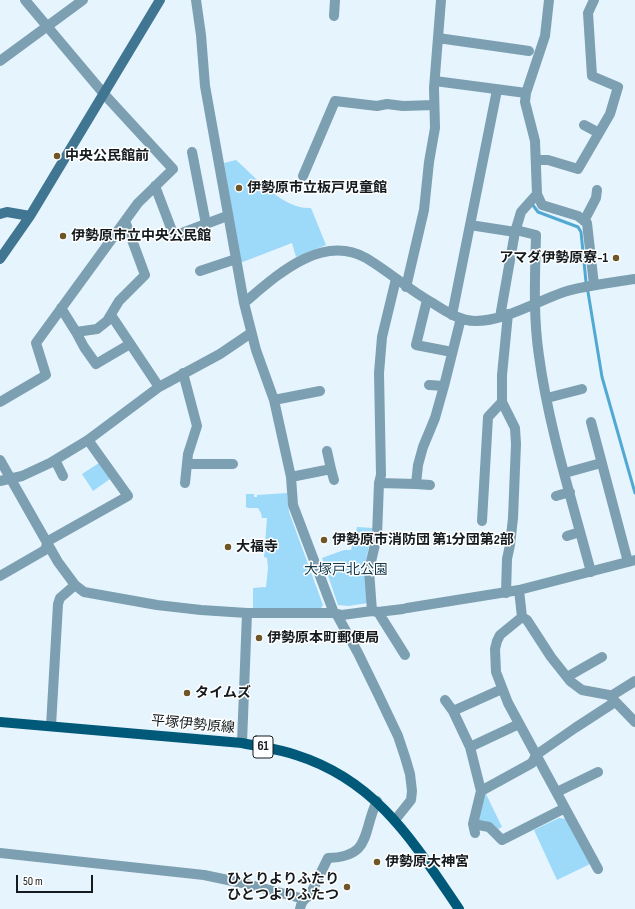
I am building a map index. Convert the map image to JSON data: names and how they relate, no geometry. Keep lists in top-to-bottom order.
{
  "streets": {
    "main road": ["平塚伊勢原線", "61"]
  },
  "parks": ["大塚戸北公園"],
  "places": [
    "中央公民館前",
    "伊勢原市立板戸児童館",
    "伊勢原市立中央公民館",
    "アマダ伊勢原寮-1",
    "伊勢原市消防団 第1分団第2部",
    "大福寺",
    "伊勢原本町郵便局",
    "タイムズ",
    "伊勢原大神宮",
    "ひとりよりふたり ひとつよりふたつ"
  ],
  "scale_bar": "50 m"
}
